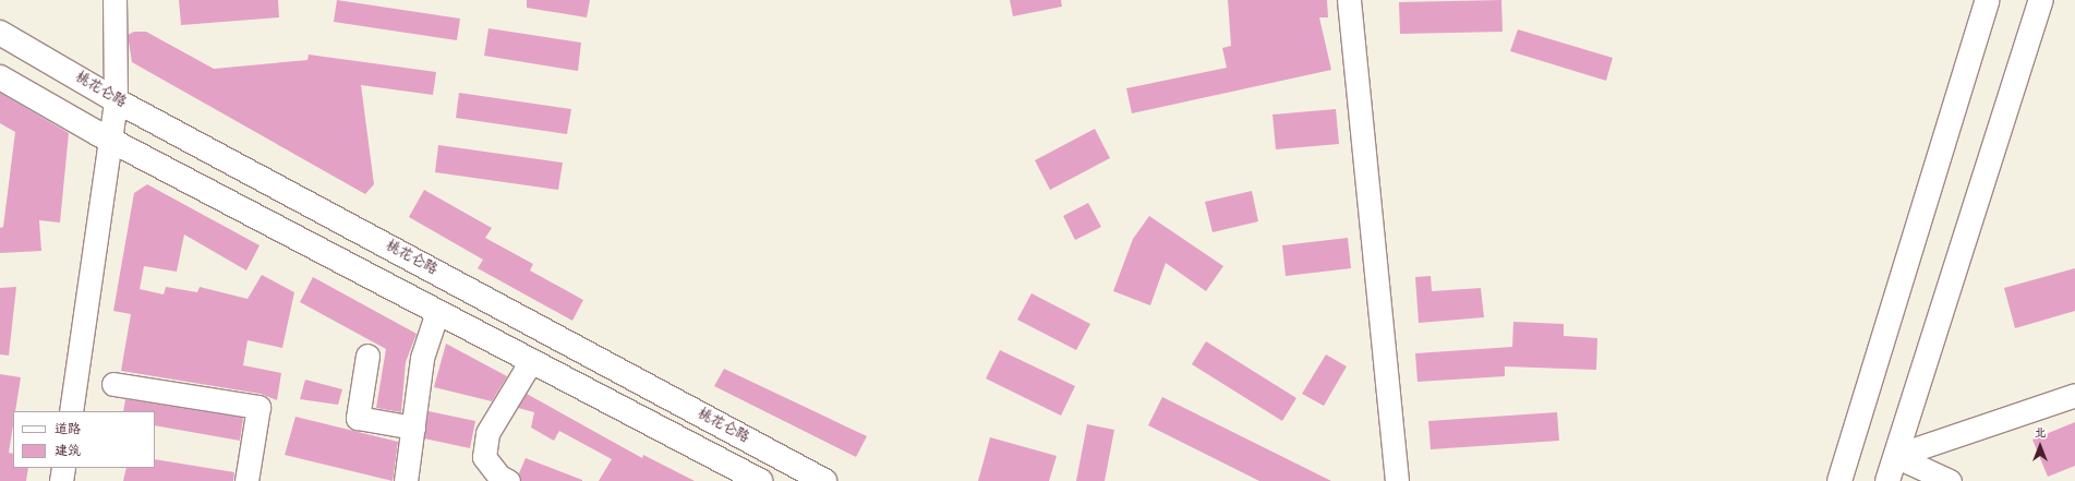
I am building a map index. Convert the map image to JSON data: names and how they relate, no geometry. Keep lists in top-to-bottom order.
{
  "streets": {
    "main road": ["桃花仑路"]
  },
  "legend": ["道路", "建筑"],
  "north": "top"
}
